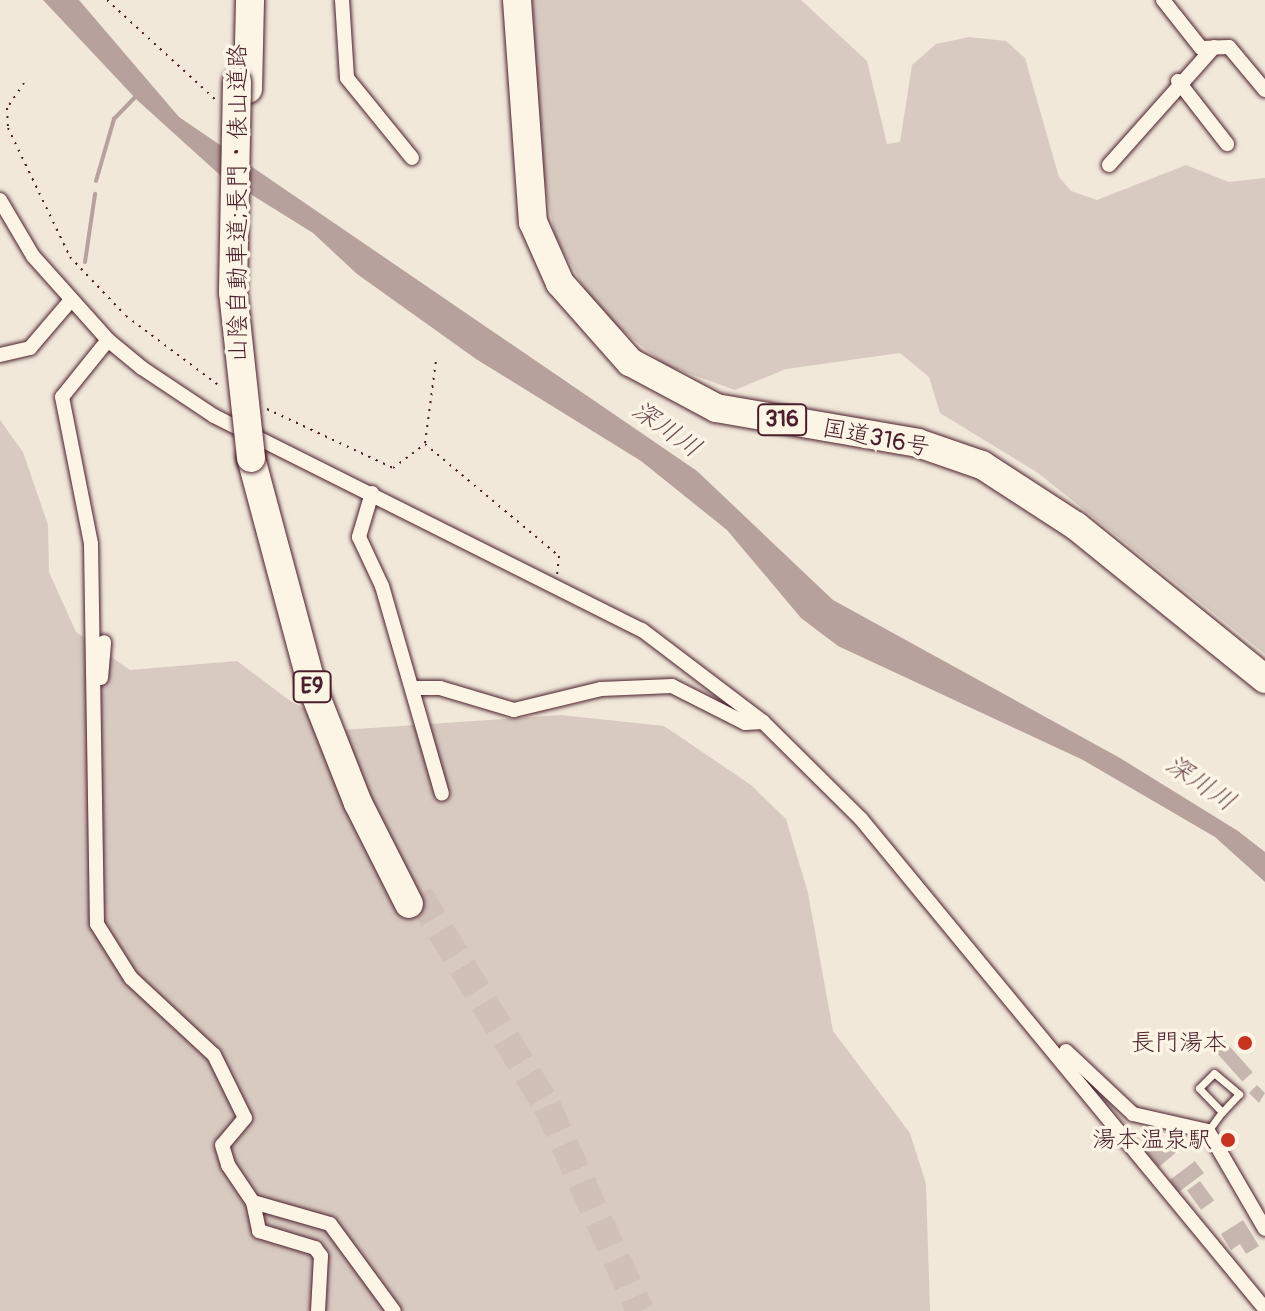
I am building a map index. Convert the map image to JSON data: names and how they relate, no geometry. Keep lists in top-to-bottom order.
{
  "streets": {
    "highway": [
      "山陰自動車道;長門・俵山道路",
      "316",
      "国道316号",
      "E9"
    ]
  },
  "water": ["深川川"],
  "places": ["長門湯本", "湯本温泉駅"]
}
